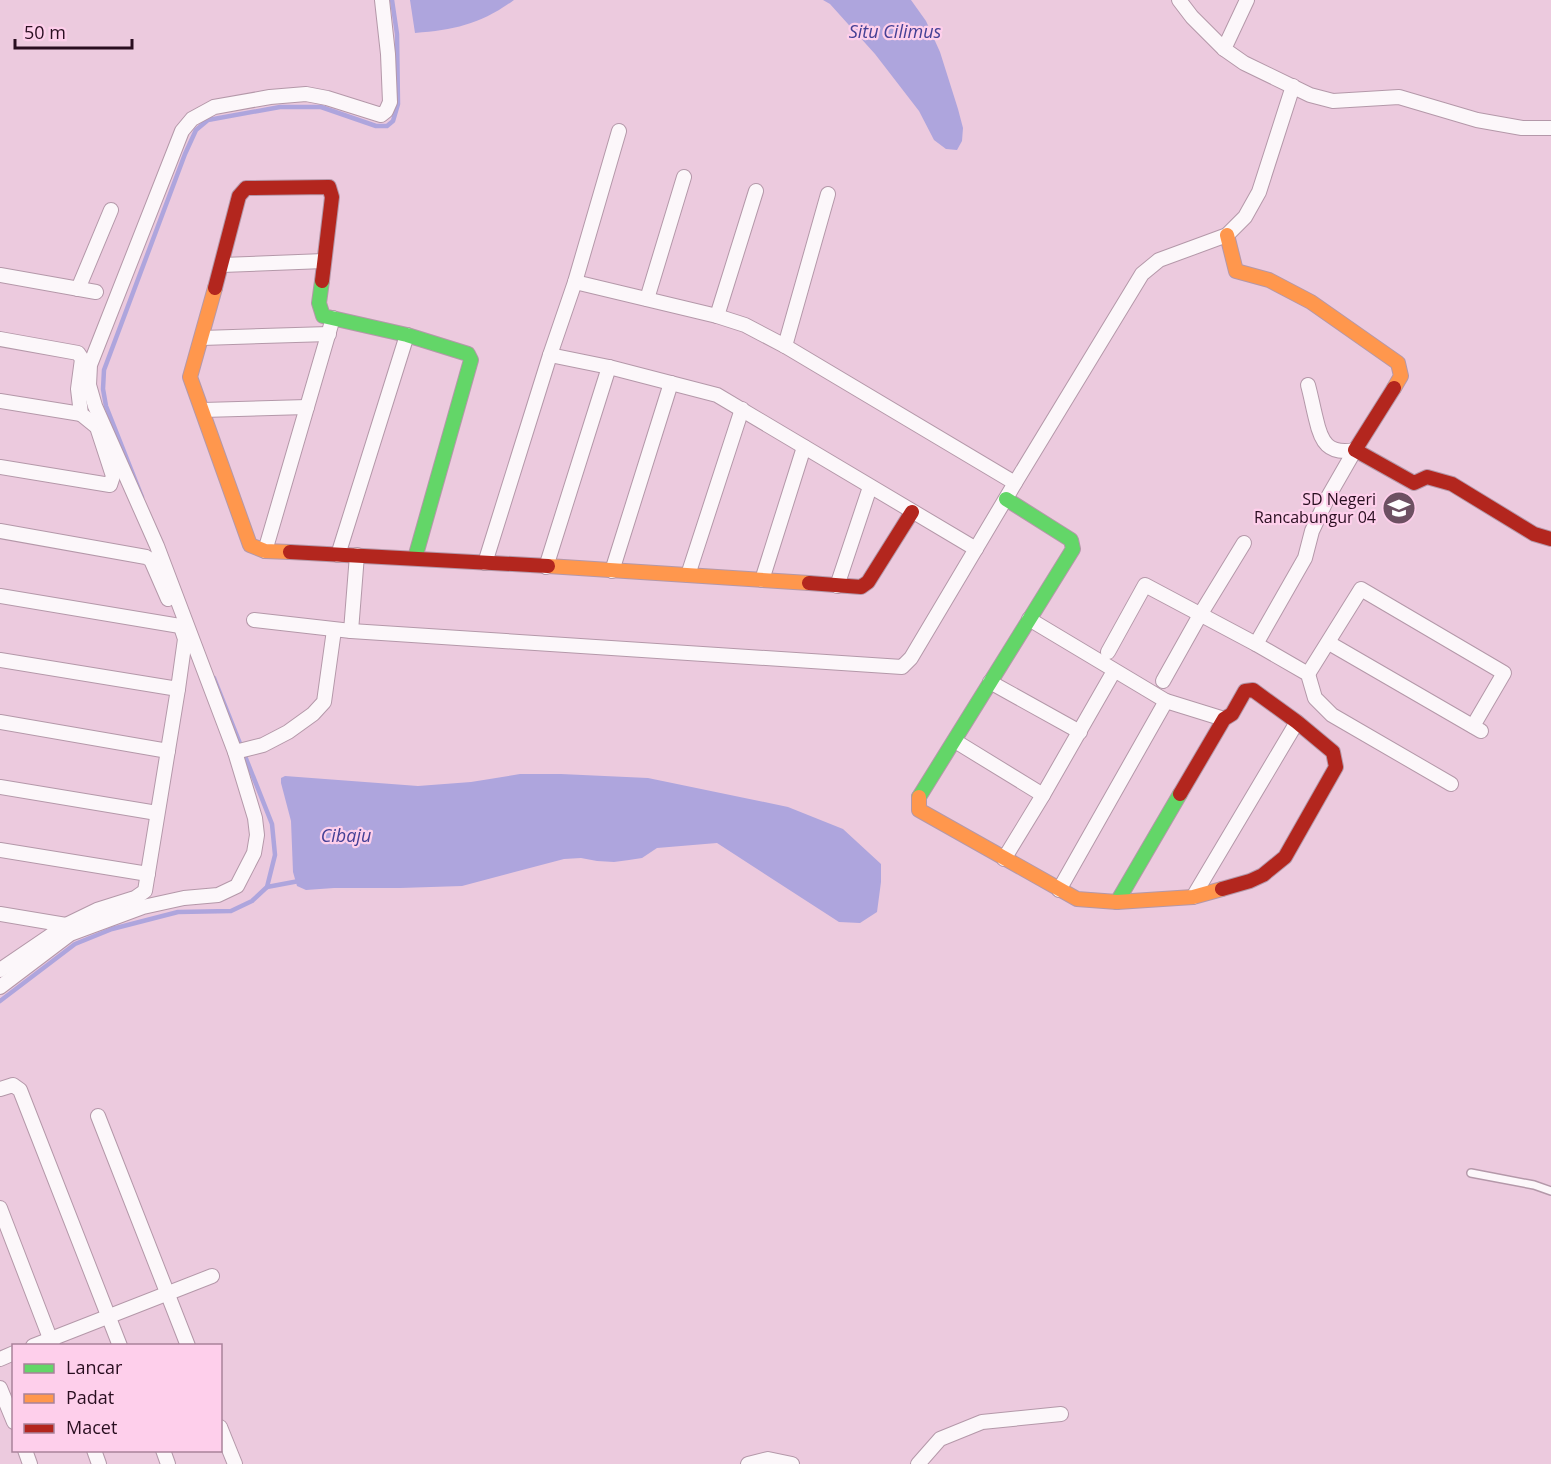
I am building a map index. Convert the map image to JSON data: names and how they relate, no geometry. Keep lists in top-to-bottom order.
{
  "water": ["Situ Cilimus", "Cibaju"],
  "places": {
    "school or university": ["SD Negeri Rancabungur 04"]
  },
  "legend": ["Lancar", "Padat", "Macet"],
  "scale_bar": "50 m"
}
